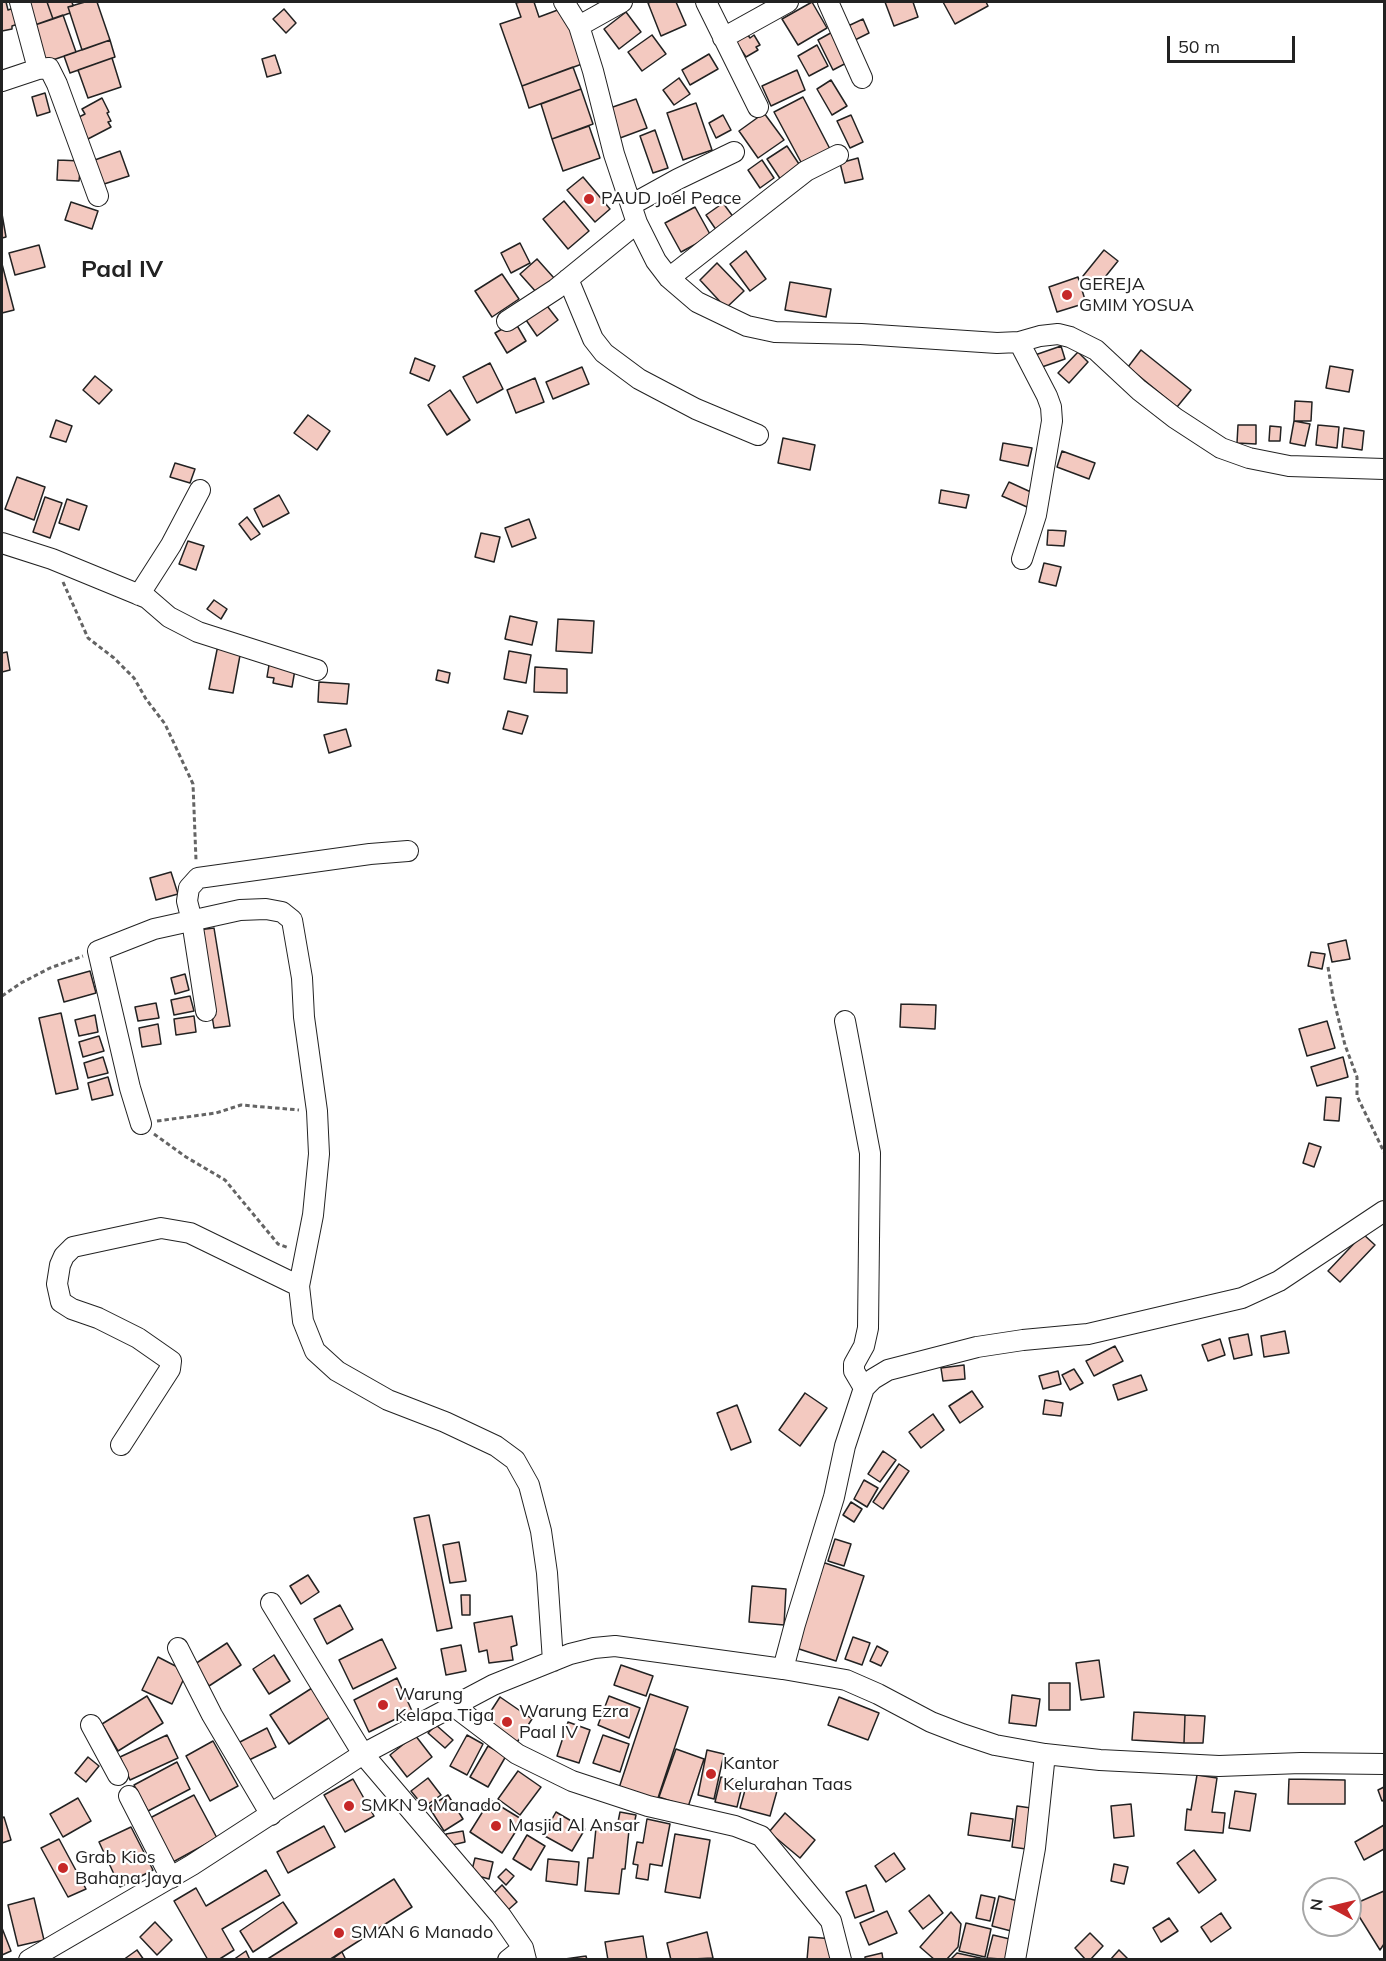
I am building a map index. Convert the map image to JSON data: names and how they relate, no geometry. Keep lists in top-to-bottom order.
{
  "districts": ["Paal IV"],
  "places": [
    "PAUD Joel Peace",
    "GEREJA GMIM YOSUA",
    "Warung Kelapa Tiga",
    "Warung Ezra Paal IV",
    "Kantor Kelurahan Taas",
    "SMKN 9 Manado",
    "Masjid Al Ansar",
    "Grab Kios Bahana Jaya",
    "SMAN 6 Manado"
  ],
  "scale_bar": "50 m",
  "north": "left"
}
